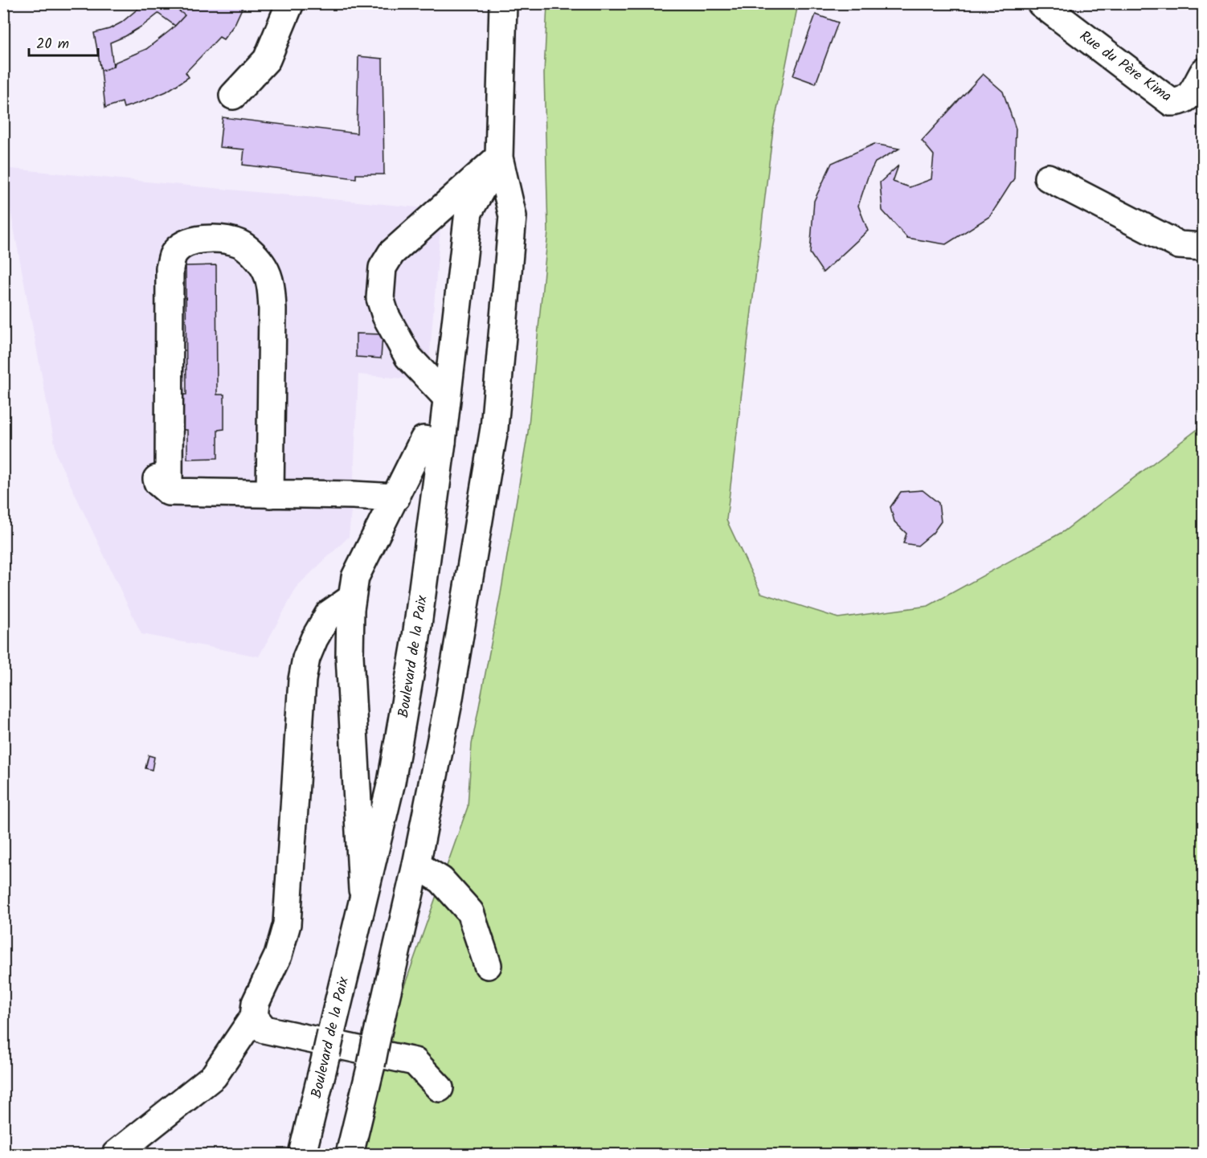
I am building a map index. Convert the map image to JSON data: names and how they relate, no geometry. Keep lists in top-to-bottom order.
{
  "streets": {
    "main road": ["Rue du Père Kima", "Boulevard de la Paix"]
  },
  "scale_bar": "20 m"
}
